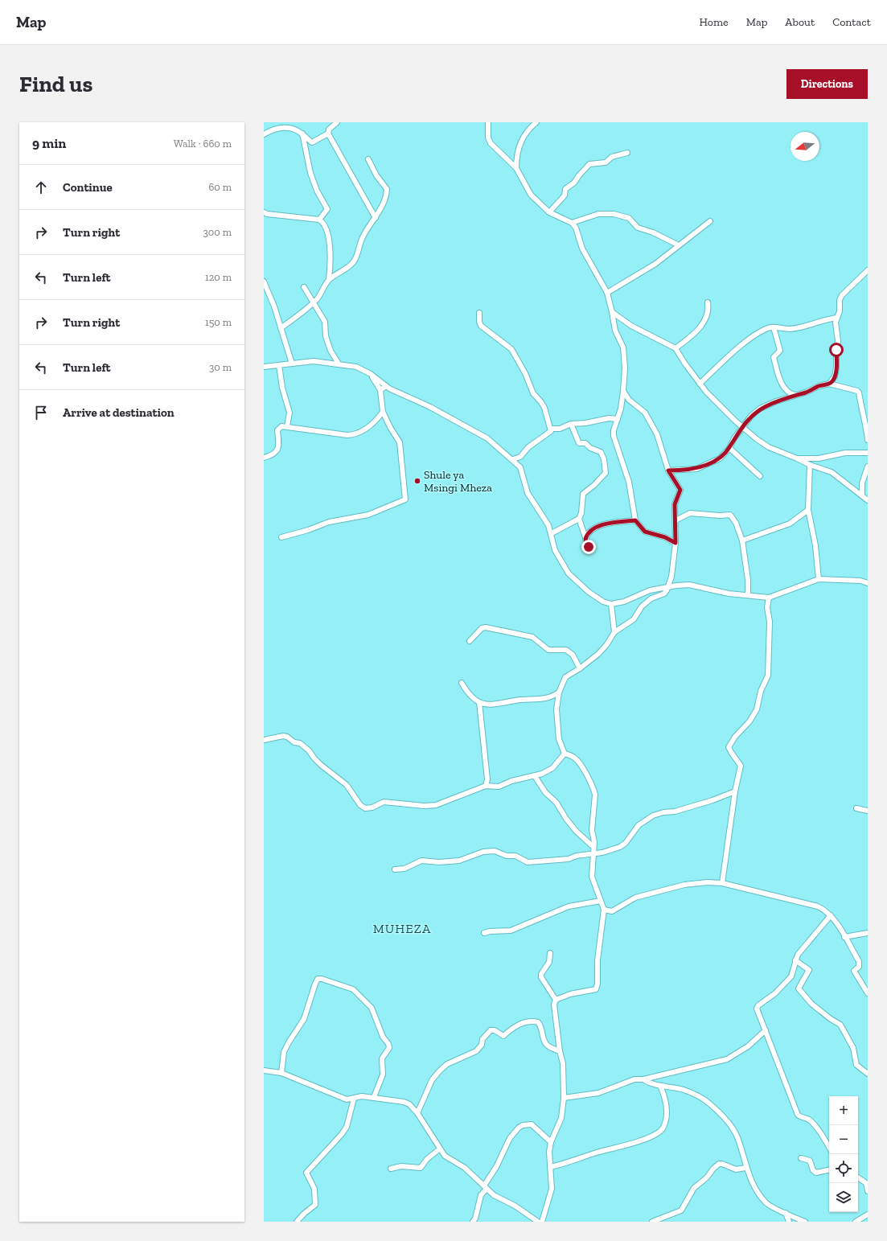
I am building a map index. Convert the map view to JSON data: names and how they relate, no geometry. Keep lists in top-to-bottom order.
{
  "districts": ["MUHEZA"],
  "places": ["Shule ya Msingi Mheza"],
  "north": "left",
  "page": {
    "header": "Map",
    "nav": [
      "Home",
      "Map",
      "About",
      "Contact"
    ],
    "buttons": "Directions",
    "title": "Find us",
    "heading": ["9 min", "Walk · 660 m"],
    "list": [
      ["Continue", "60 m"],
      ["Turn right", "300 m"],
      ["Turn left", "120 m"],
      ["Turn right", "150 m"],
      ["Turn left", "30 m"],
      "Arrive at destination"
    ],
    "map_buttons": ["+", "−"]
  }
}
